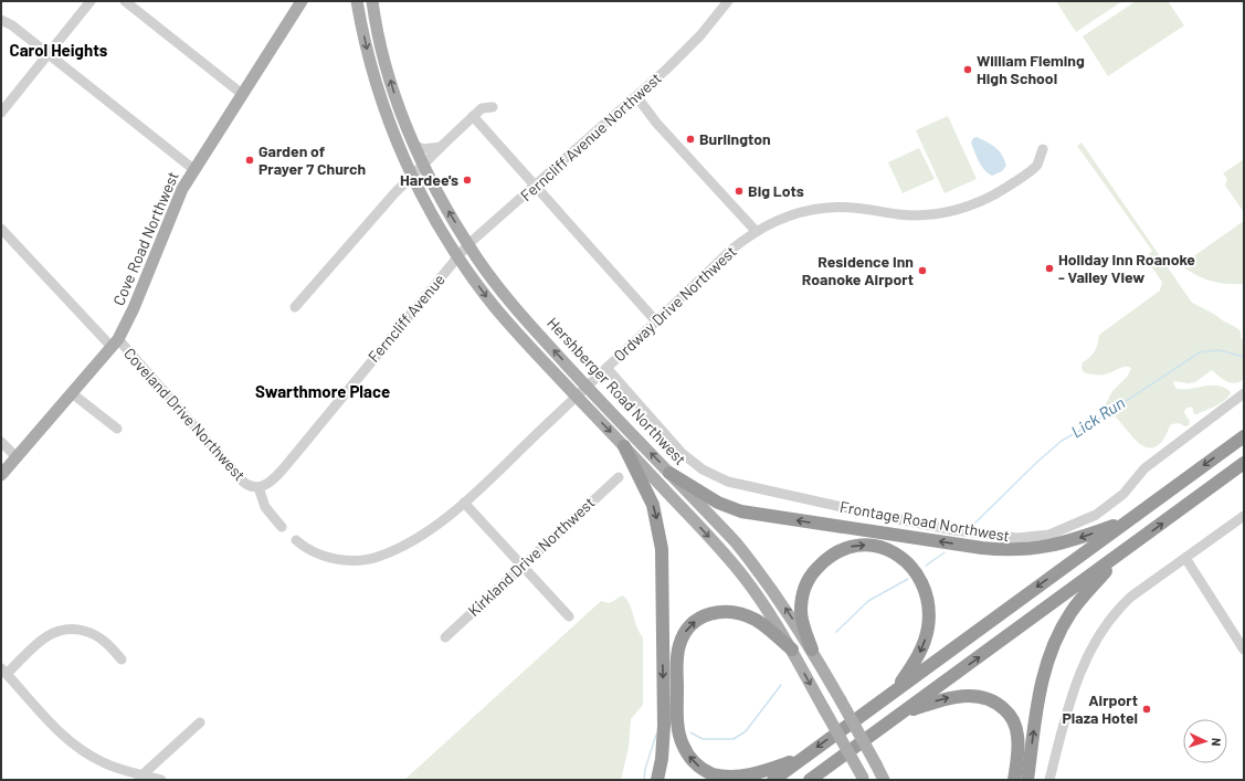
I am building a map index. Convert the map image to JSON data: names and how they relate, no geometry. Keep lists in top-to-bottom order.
{
  "streets": {
    "main road": ["Cove Road Northwest", "Hershberger Road Northwest"],
    "street": [
      "Ferncliff Avenue Northwest",
      "Ordway Drive Northwest",
      "Ferncliff Avenue",
      "Coveland Drive Northwest",
      "Frontage Road Northwest",
      "Kirkland Drive Northwest"
    ]
  },
  "crossings": [
    ["Ferncliff Avenue Northwest", "Ferncliff Avenue"],
    ["Ferncliff Avenue Northwest", "Hershberger Road Northwest"],
    ["Cove Road Northwest", "Coveland Drive Northwest"],
    ["Ordway Drive Northwest", "Hershberger Road Northwest"],
    ["Ordway Drive Northwest", "Frontage Road Northwest"],
    ["Ferncliff Avenue", "Coveland Drive Northwest"]
  ],
  "districts": ["Carol Heights", "Swarthmore Place"],
  "water": ["Lick Run"],
  "places": [
    "William Fleming High School",
    "Burlington",
    "Garden of Prayer 7 Church",
    "Hardee's",
    "Big Lots",
    "Holiday Inn Roanoke - Valley View",
    "Residence Inn Roanoke Airport",
    "Airport Plaza Hotel"
  ],
  "north": "right"
}
